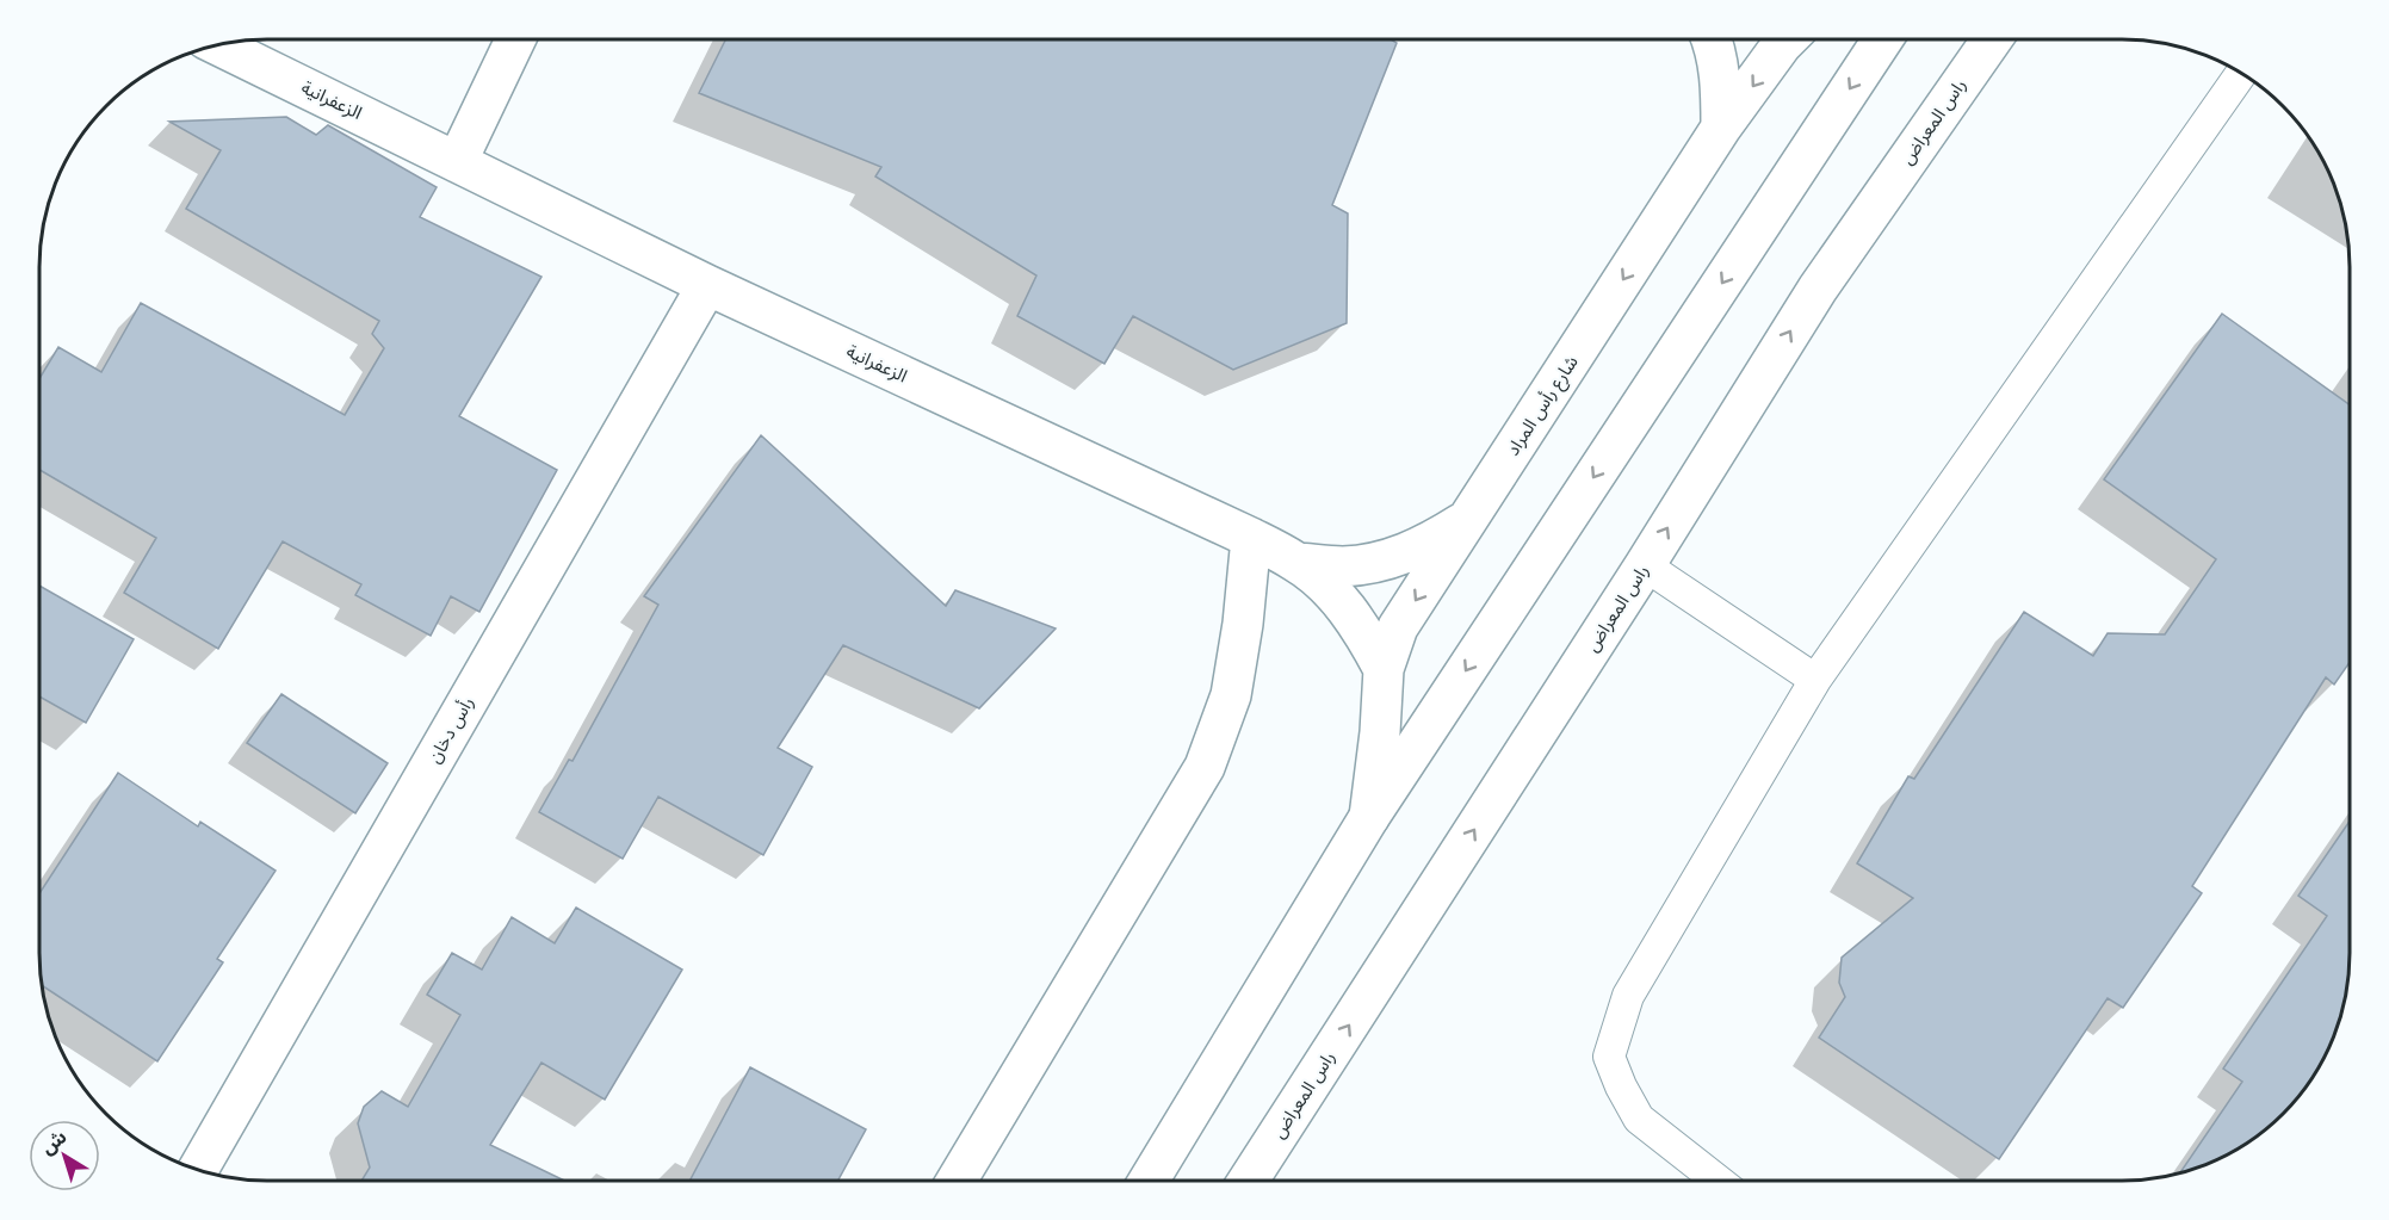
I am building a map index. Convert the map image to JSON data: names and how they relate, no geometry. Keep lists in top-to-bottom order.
{
  "streets": {
    "street": [
      "الزعفرانية",
      "راس المعراض",
      "شارع رأس المراد",
      "رأس دخان"
    ]
  },
  "crossings": [
    ["الزعفرانية", "شارع رأس المراد"],
    ["الزعفرانية", "رأس دخان"]
  ],
  "north": "top left"
}
